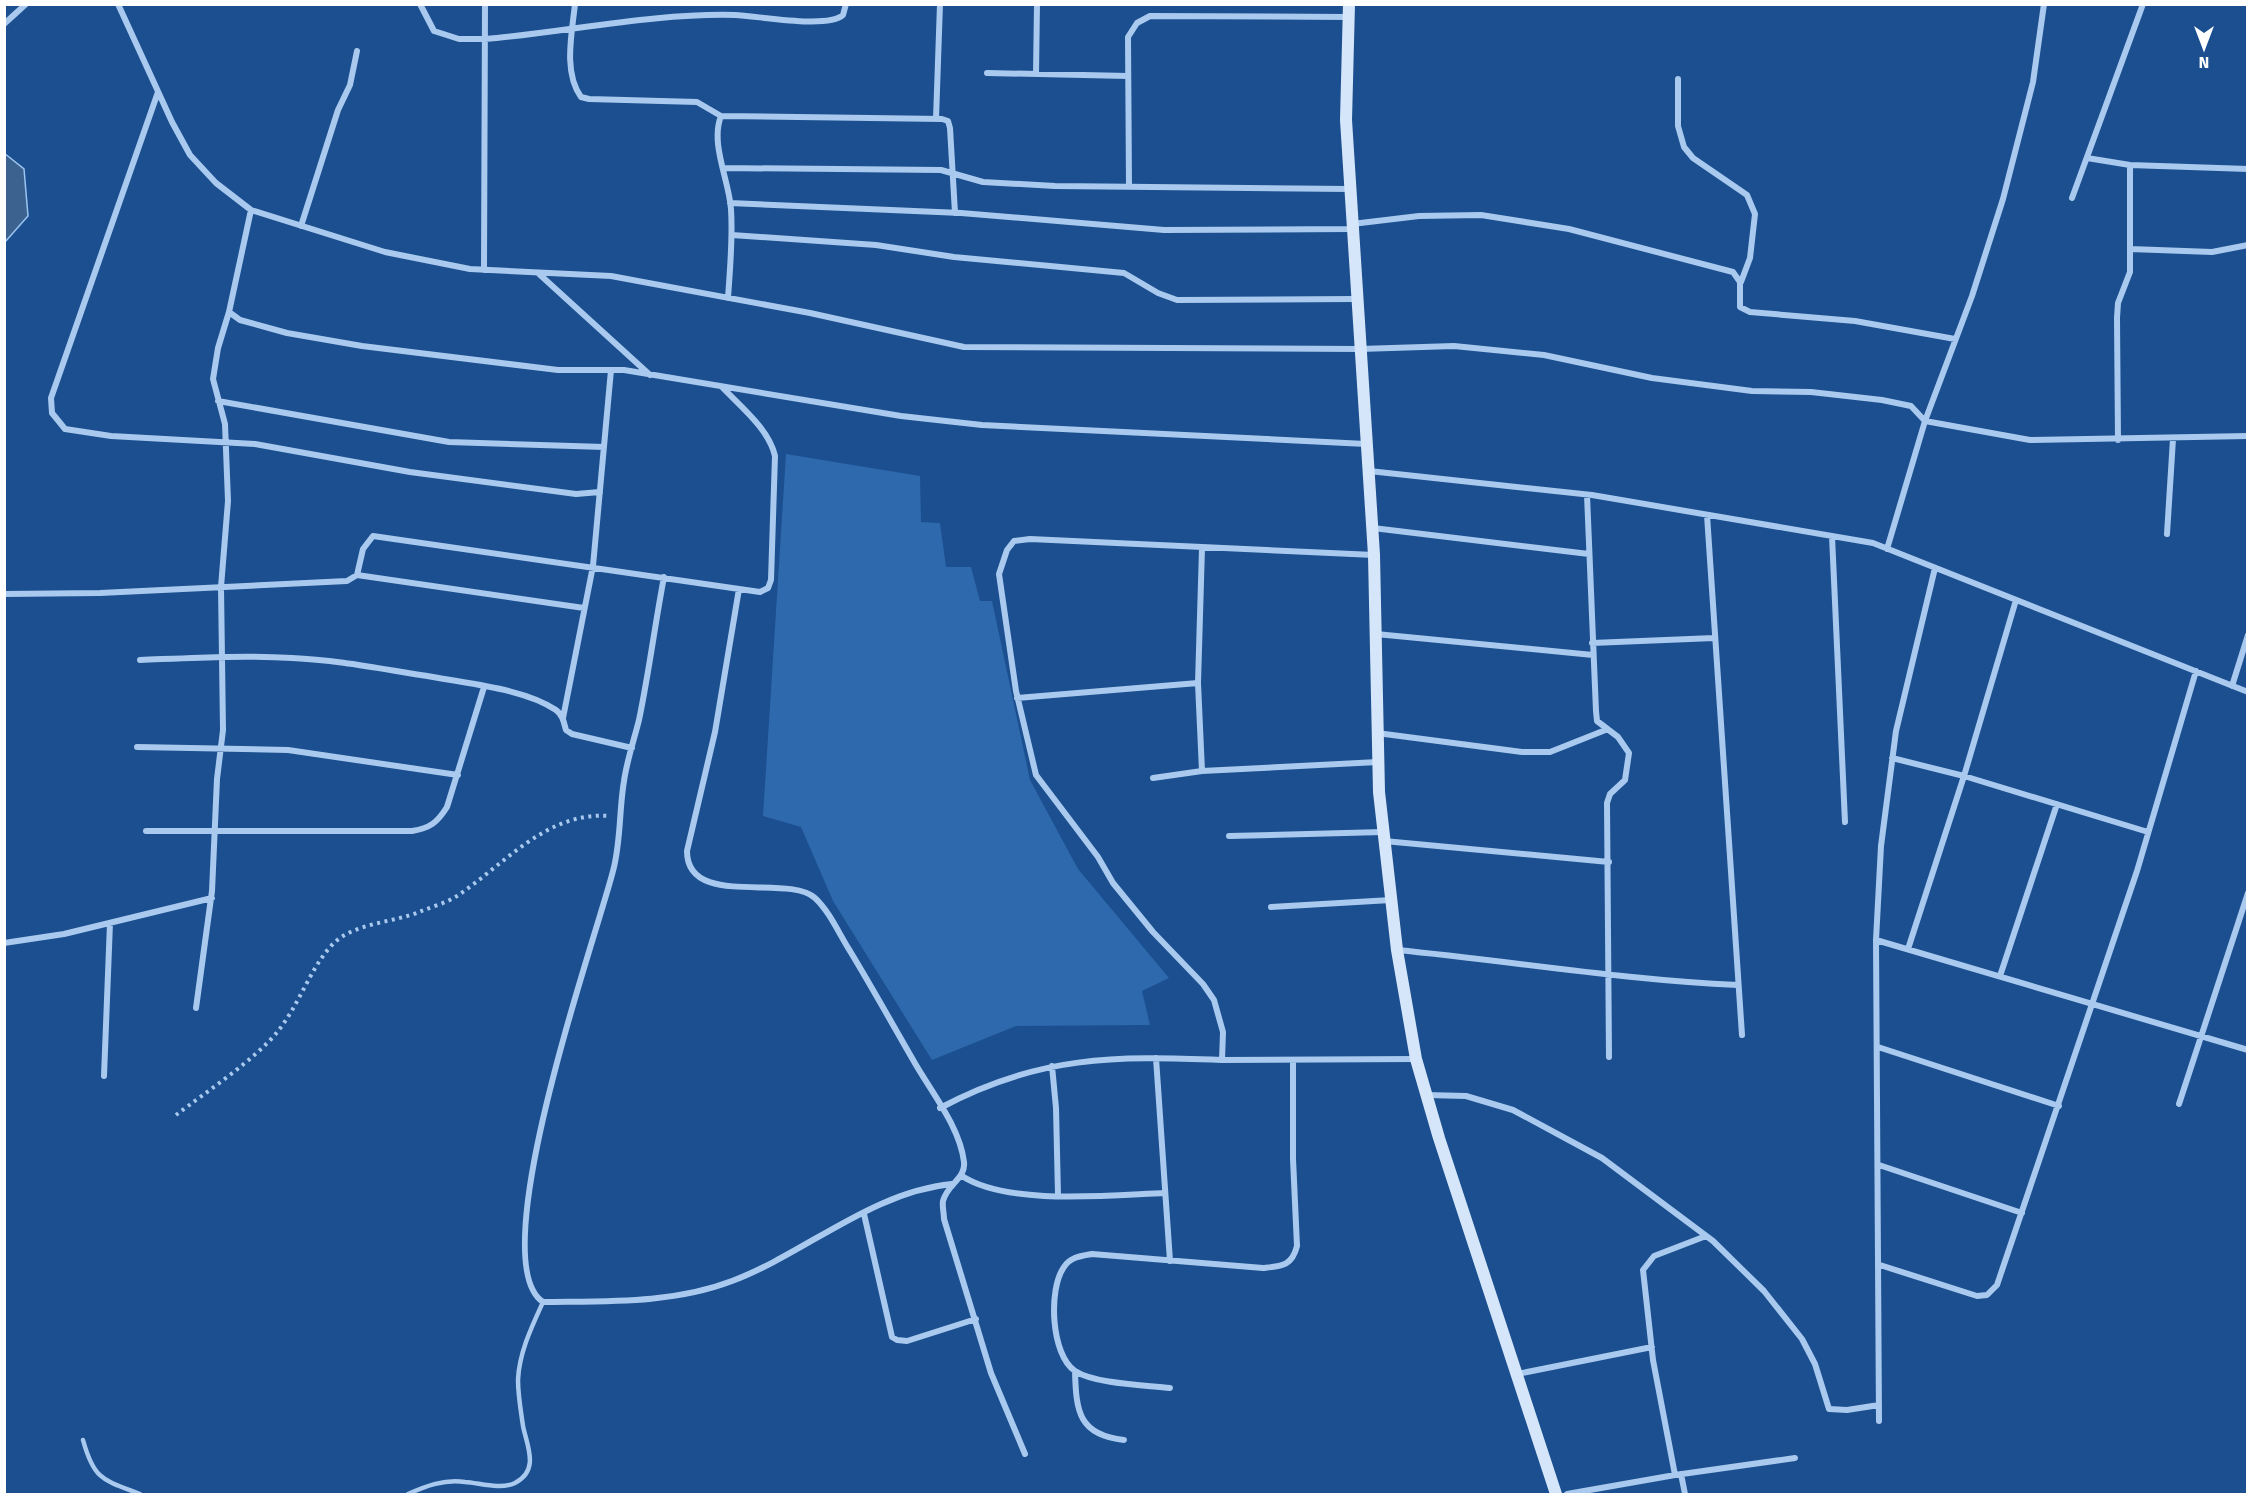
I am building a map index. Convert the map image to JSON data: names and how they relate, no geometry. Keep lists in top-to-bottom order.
{
  "north": "bottom"
}
